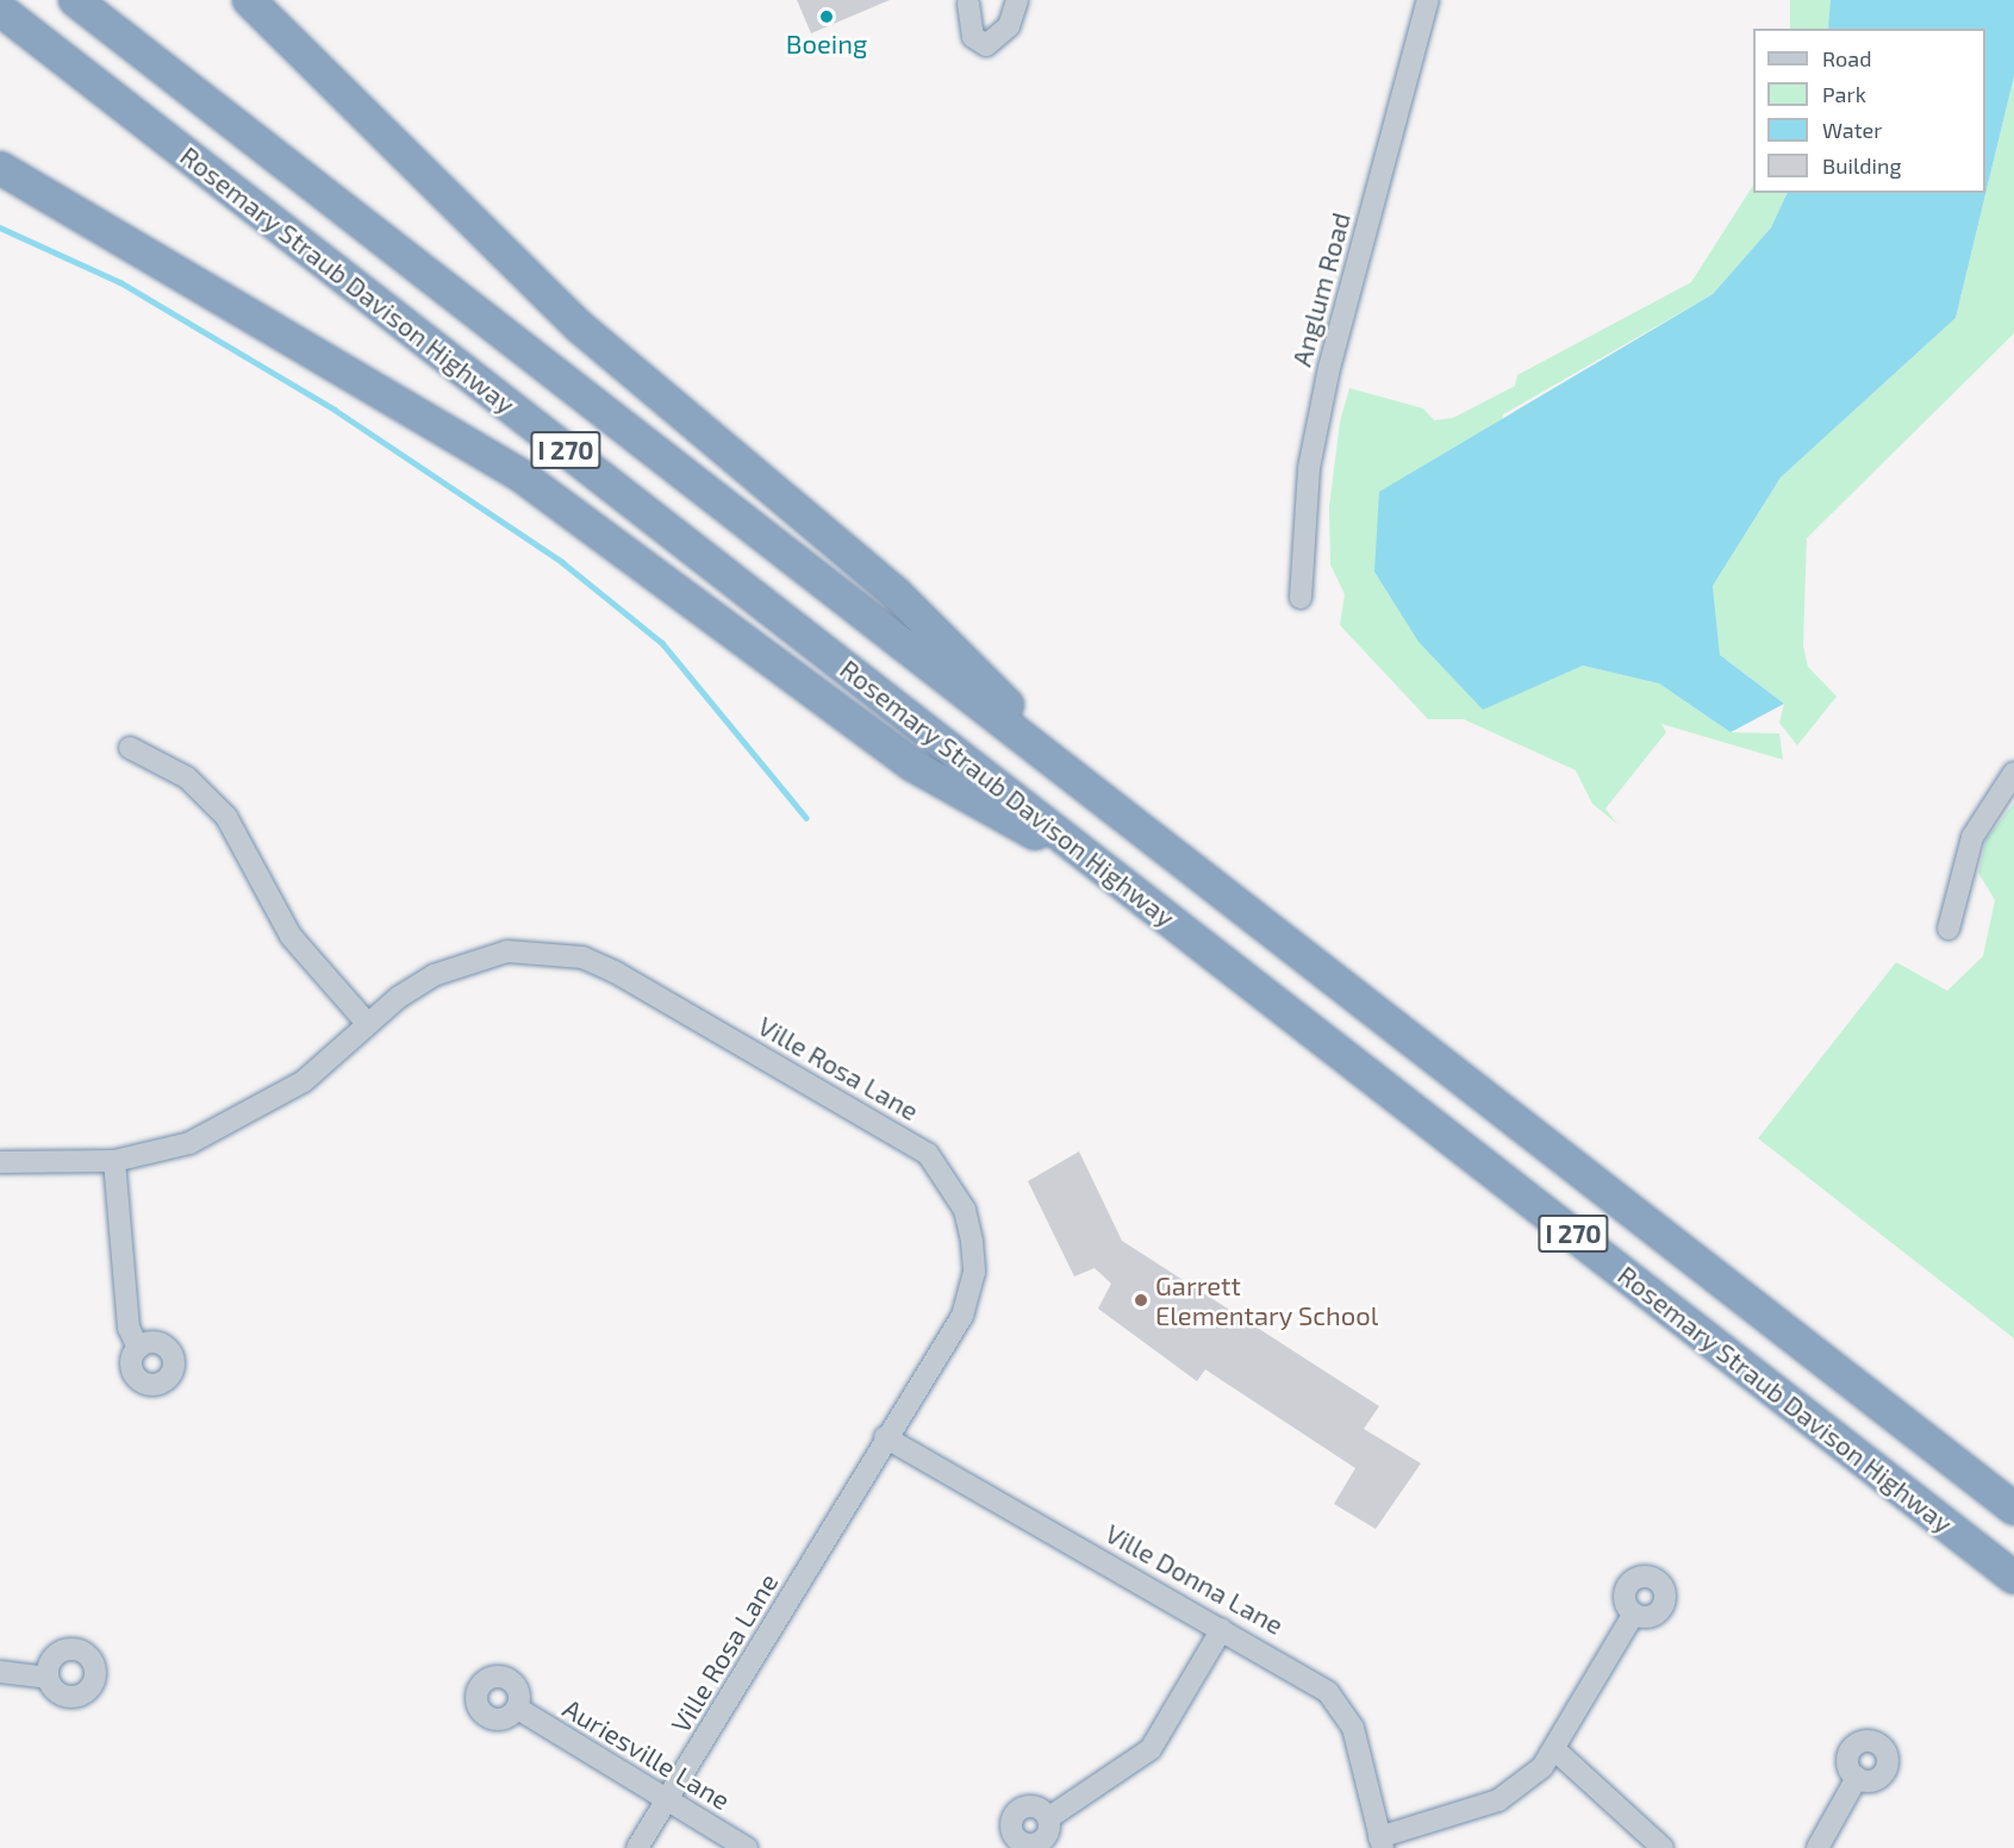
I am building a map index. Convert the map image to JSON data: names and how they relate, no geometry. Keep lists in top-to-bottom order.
{
  "streets": {
    "highway": ["Rosemary Straub Davison Highway", "I 270"],
    "street": [
      "Anglum Road",
      "Ville Rosa Lane",
      "Ville Donna Lane",
      "Auriesville Lane"
    ]
  },
  "crossings": [
    ["Ville Rosa Lane", "Ville Donna Lane"],
    ["Ville Rosa Lane", "Auriesville Lane"]
  ],
  "places": ["Boeing", "Garrett Elementary School"],
  "legend": [
    "Road",
    "Park",
    "Water",
    "Building"
  ]
}
